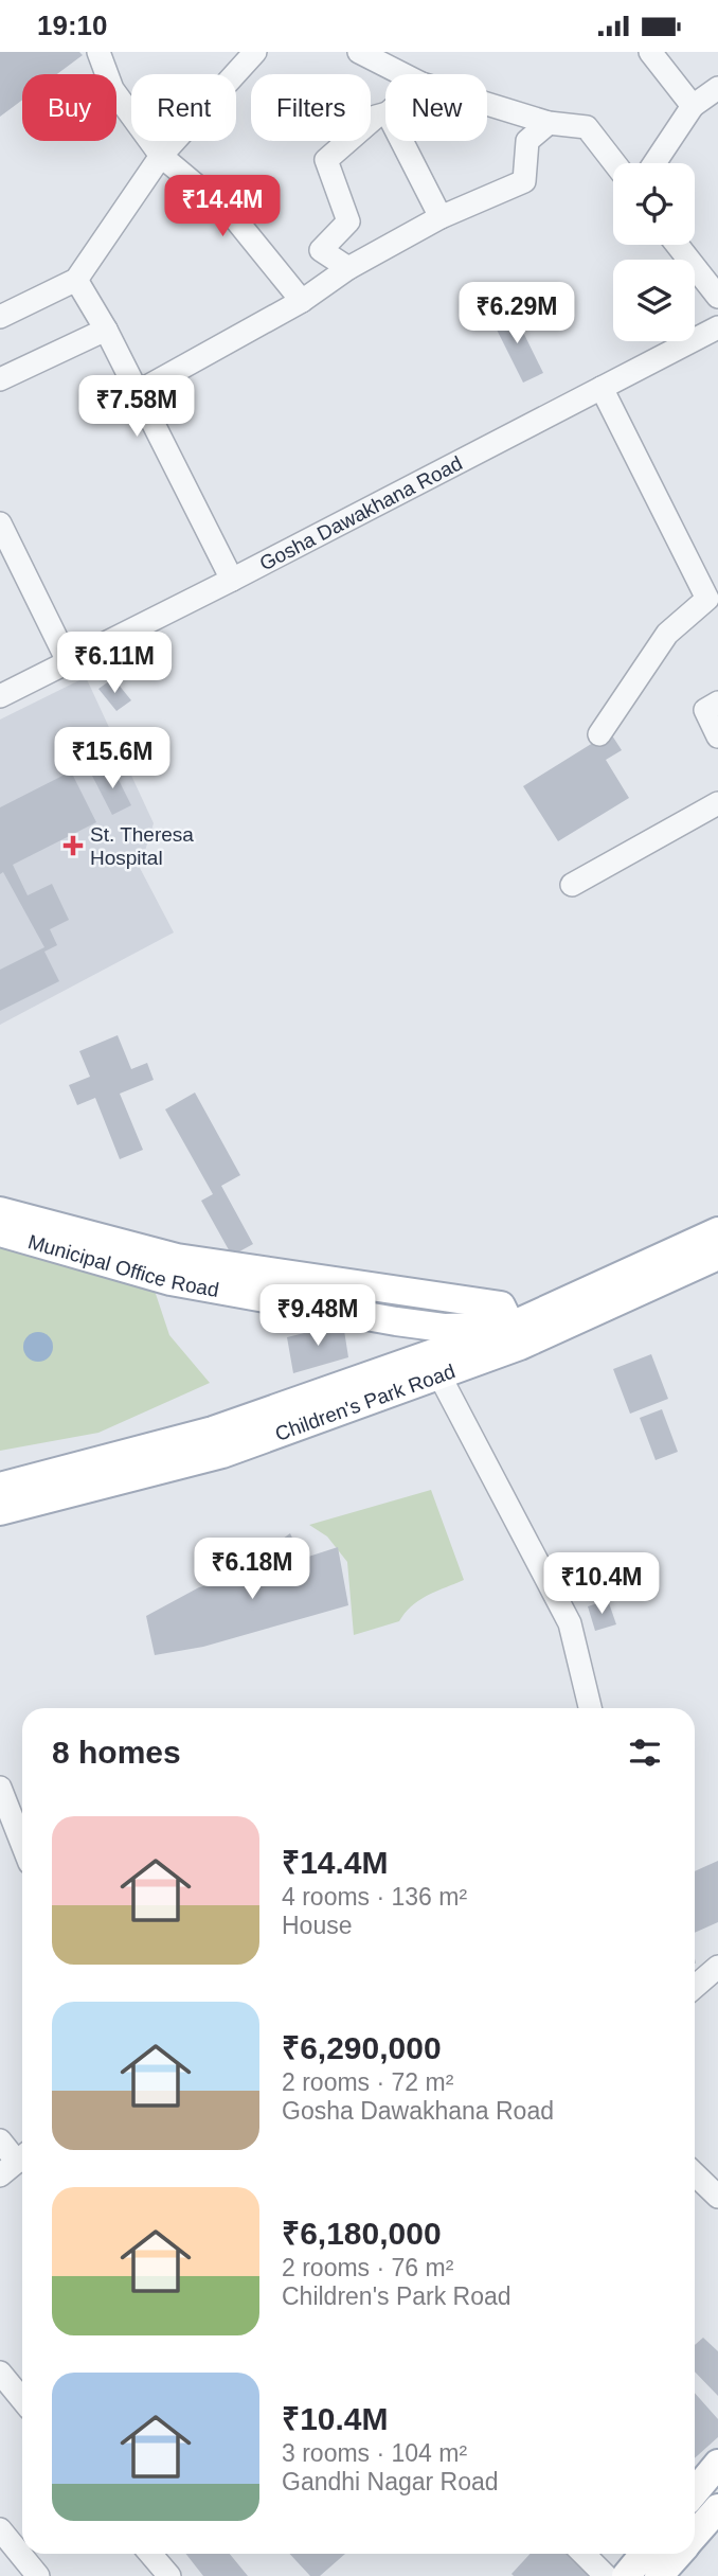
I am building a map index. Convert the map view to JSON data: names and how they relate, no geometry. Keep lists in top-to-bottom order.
{
  "streets": {
    "main road": ["Municipal Office Road", "Children's Park Road"],
    "street": ["Gosha Dawakhana Road"]
  },
  "crossings": [
    ["Municipal Office Road", "Children's Park Road"]
  ],
  "places": {
    "health": ["St. Theresa Hospital"]
  },
  "page": {
    "status": "19:10",
    "chip": [
      "Buy",
      "Rent",
      "Filters",
      "New"
    ],
    "price": [
      "₹14.4M",
      "₹6.29M",
      "₹7.58M",
      "₹6.11M",
      "₹15.6M",
      "₹9.48M",
      "₹6.18M",
      "₹10.4M"
    ],
    "heading": "8 homes",
    "list": [
      {
        "name": "₹14.4M",
        "note": "4 rooms · 136 m² · House"
      },
      {
        "name": "₹6,290,000",
        "note": "2 rooms · 72 m² · Gosha Dawakhana Road"
      },
      {
        "name": "₹6,180,000",
        "note": "2 rooms · 76 m² · Children's Park Road"
      },
      {
        "name": "₹10.4M",
        "note": "3 rooms · 104 m² · Gandhi Nagar Road"
      }
    ]
  }
}
